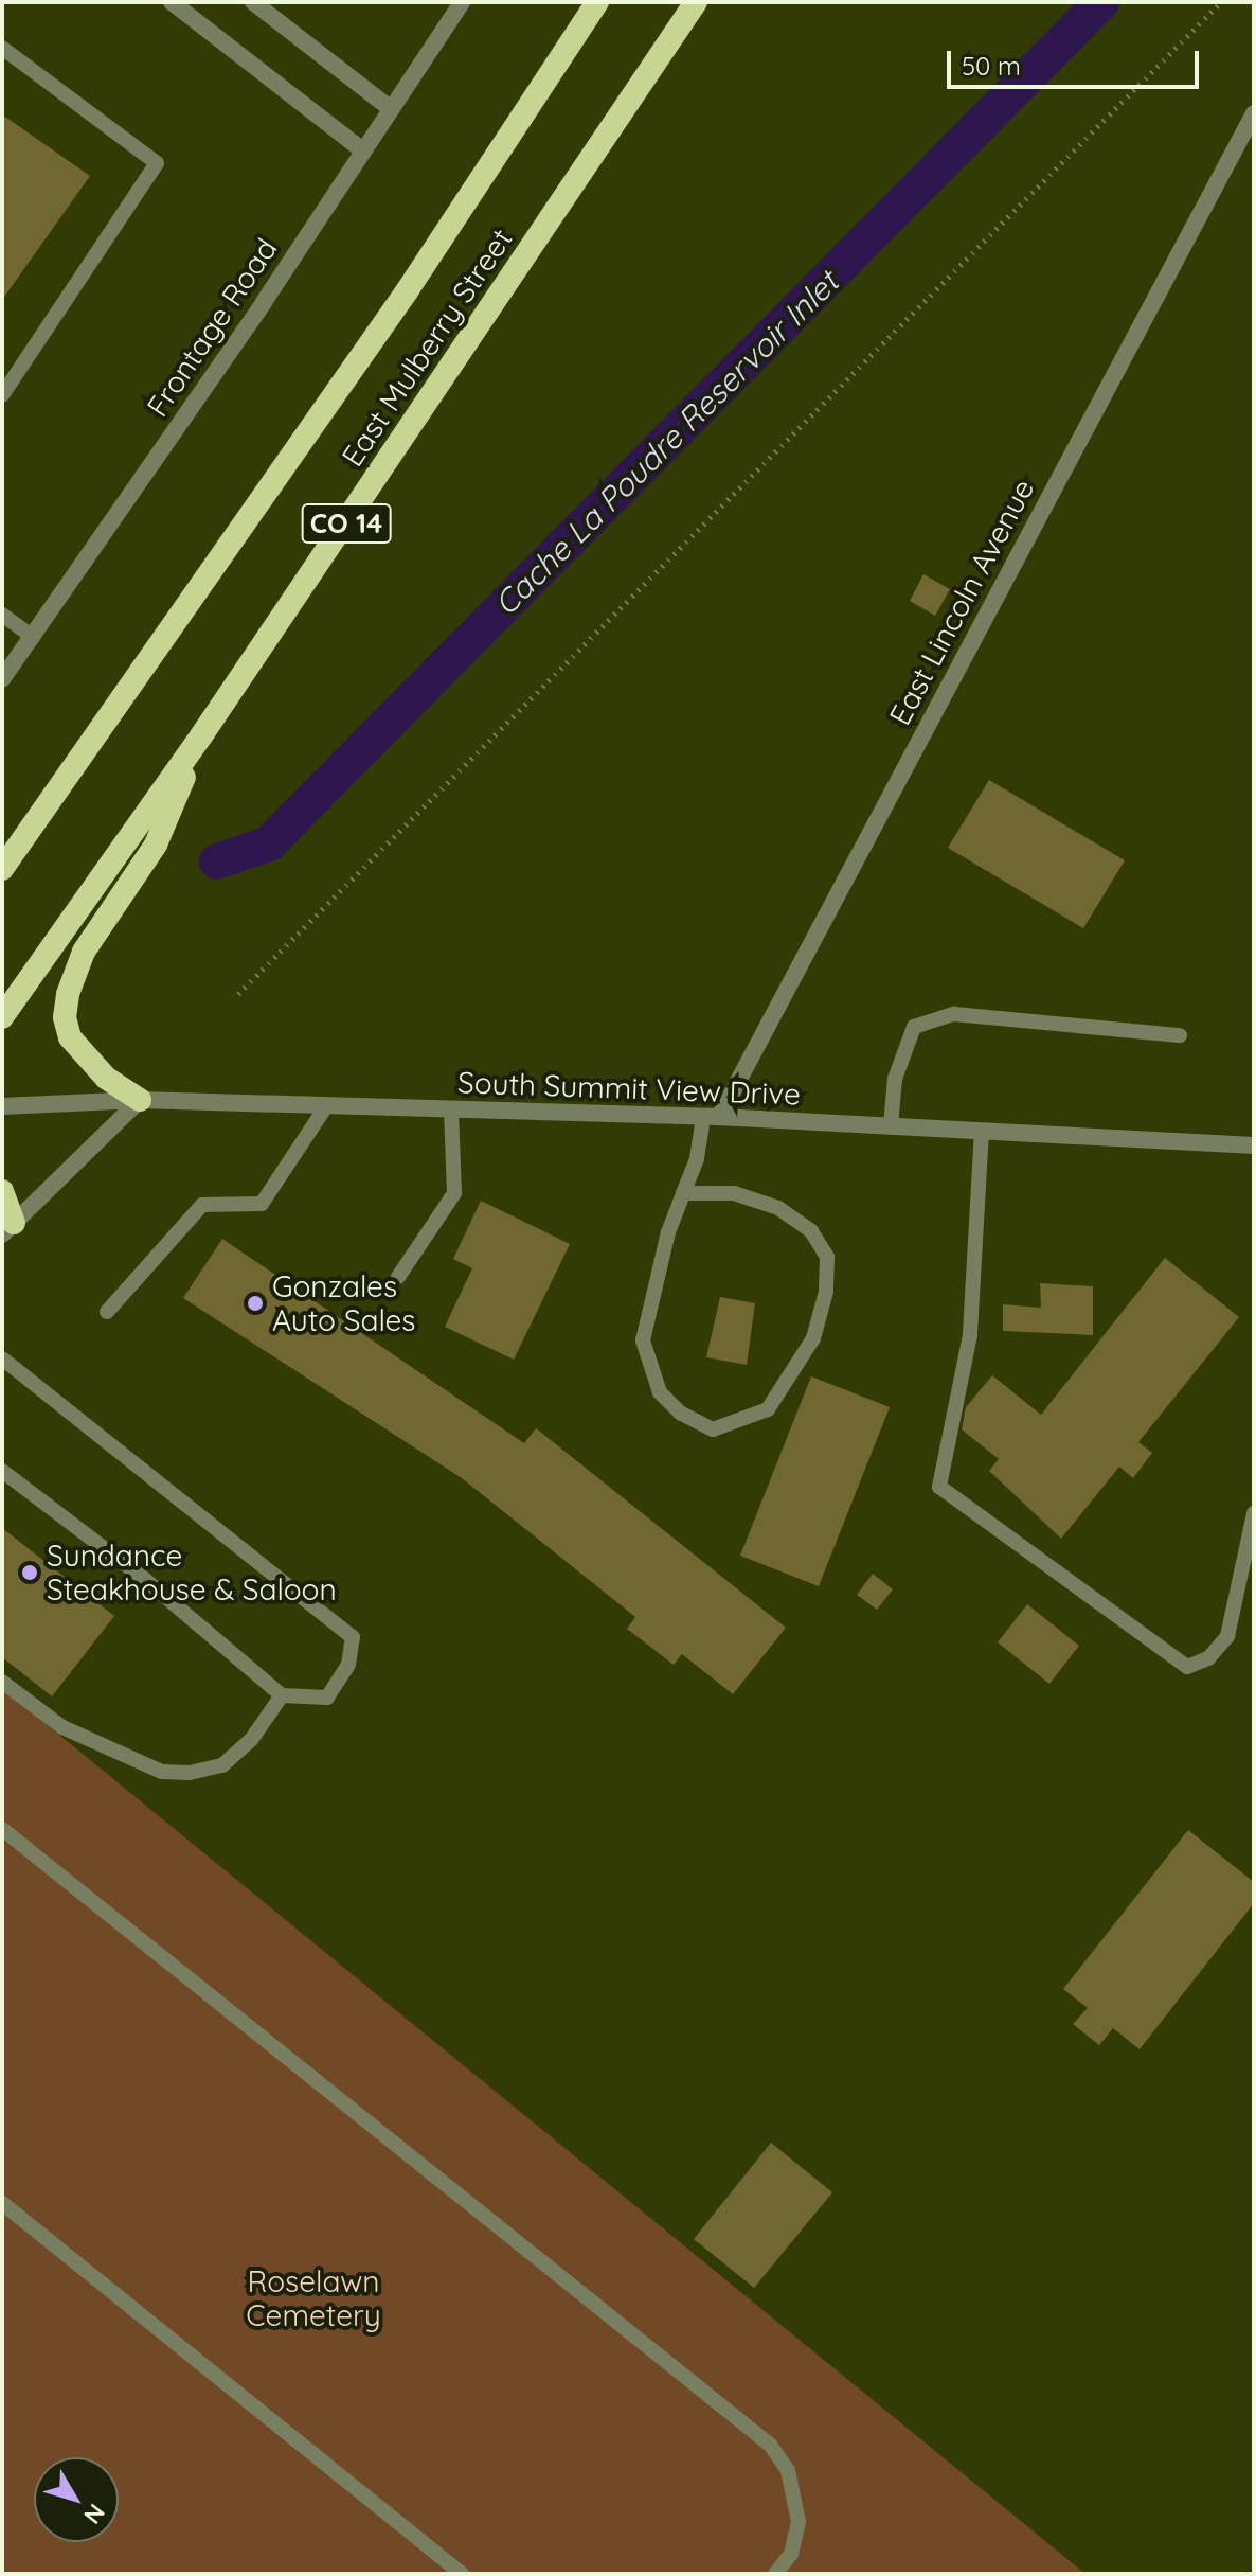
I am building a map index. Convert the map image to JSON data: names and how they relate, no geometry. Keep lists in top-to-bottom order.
{
  "streets": {
    "highway": ["East Mulberry Street", "CO 14"],
    "street": ["Frontage Road", "East Lincoln Avenue", "South Summit View Drive"]
  },
  "crossings": [
    ["East Lincoln Avenue", "South Summit View Drive"]
  ],
  "water": ["Cache La Poudre Reservoir Inlet"],
  "parks": ["Roselawn Cemetery"],
  "places": ["Gonzales Auto Sales", "Sundance Steakhouse & Saloon"],
  "scale_bar": "50 m",
  "north": "bottom right"
}
